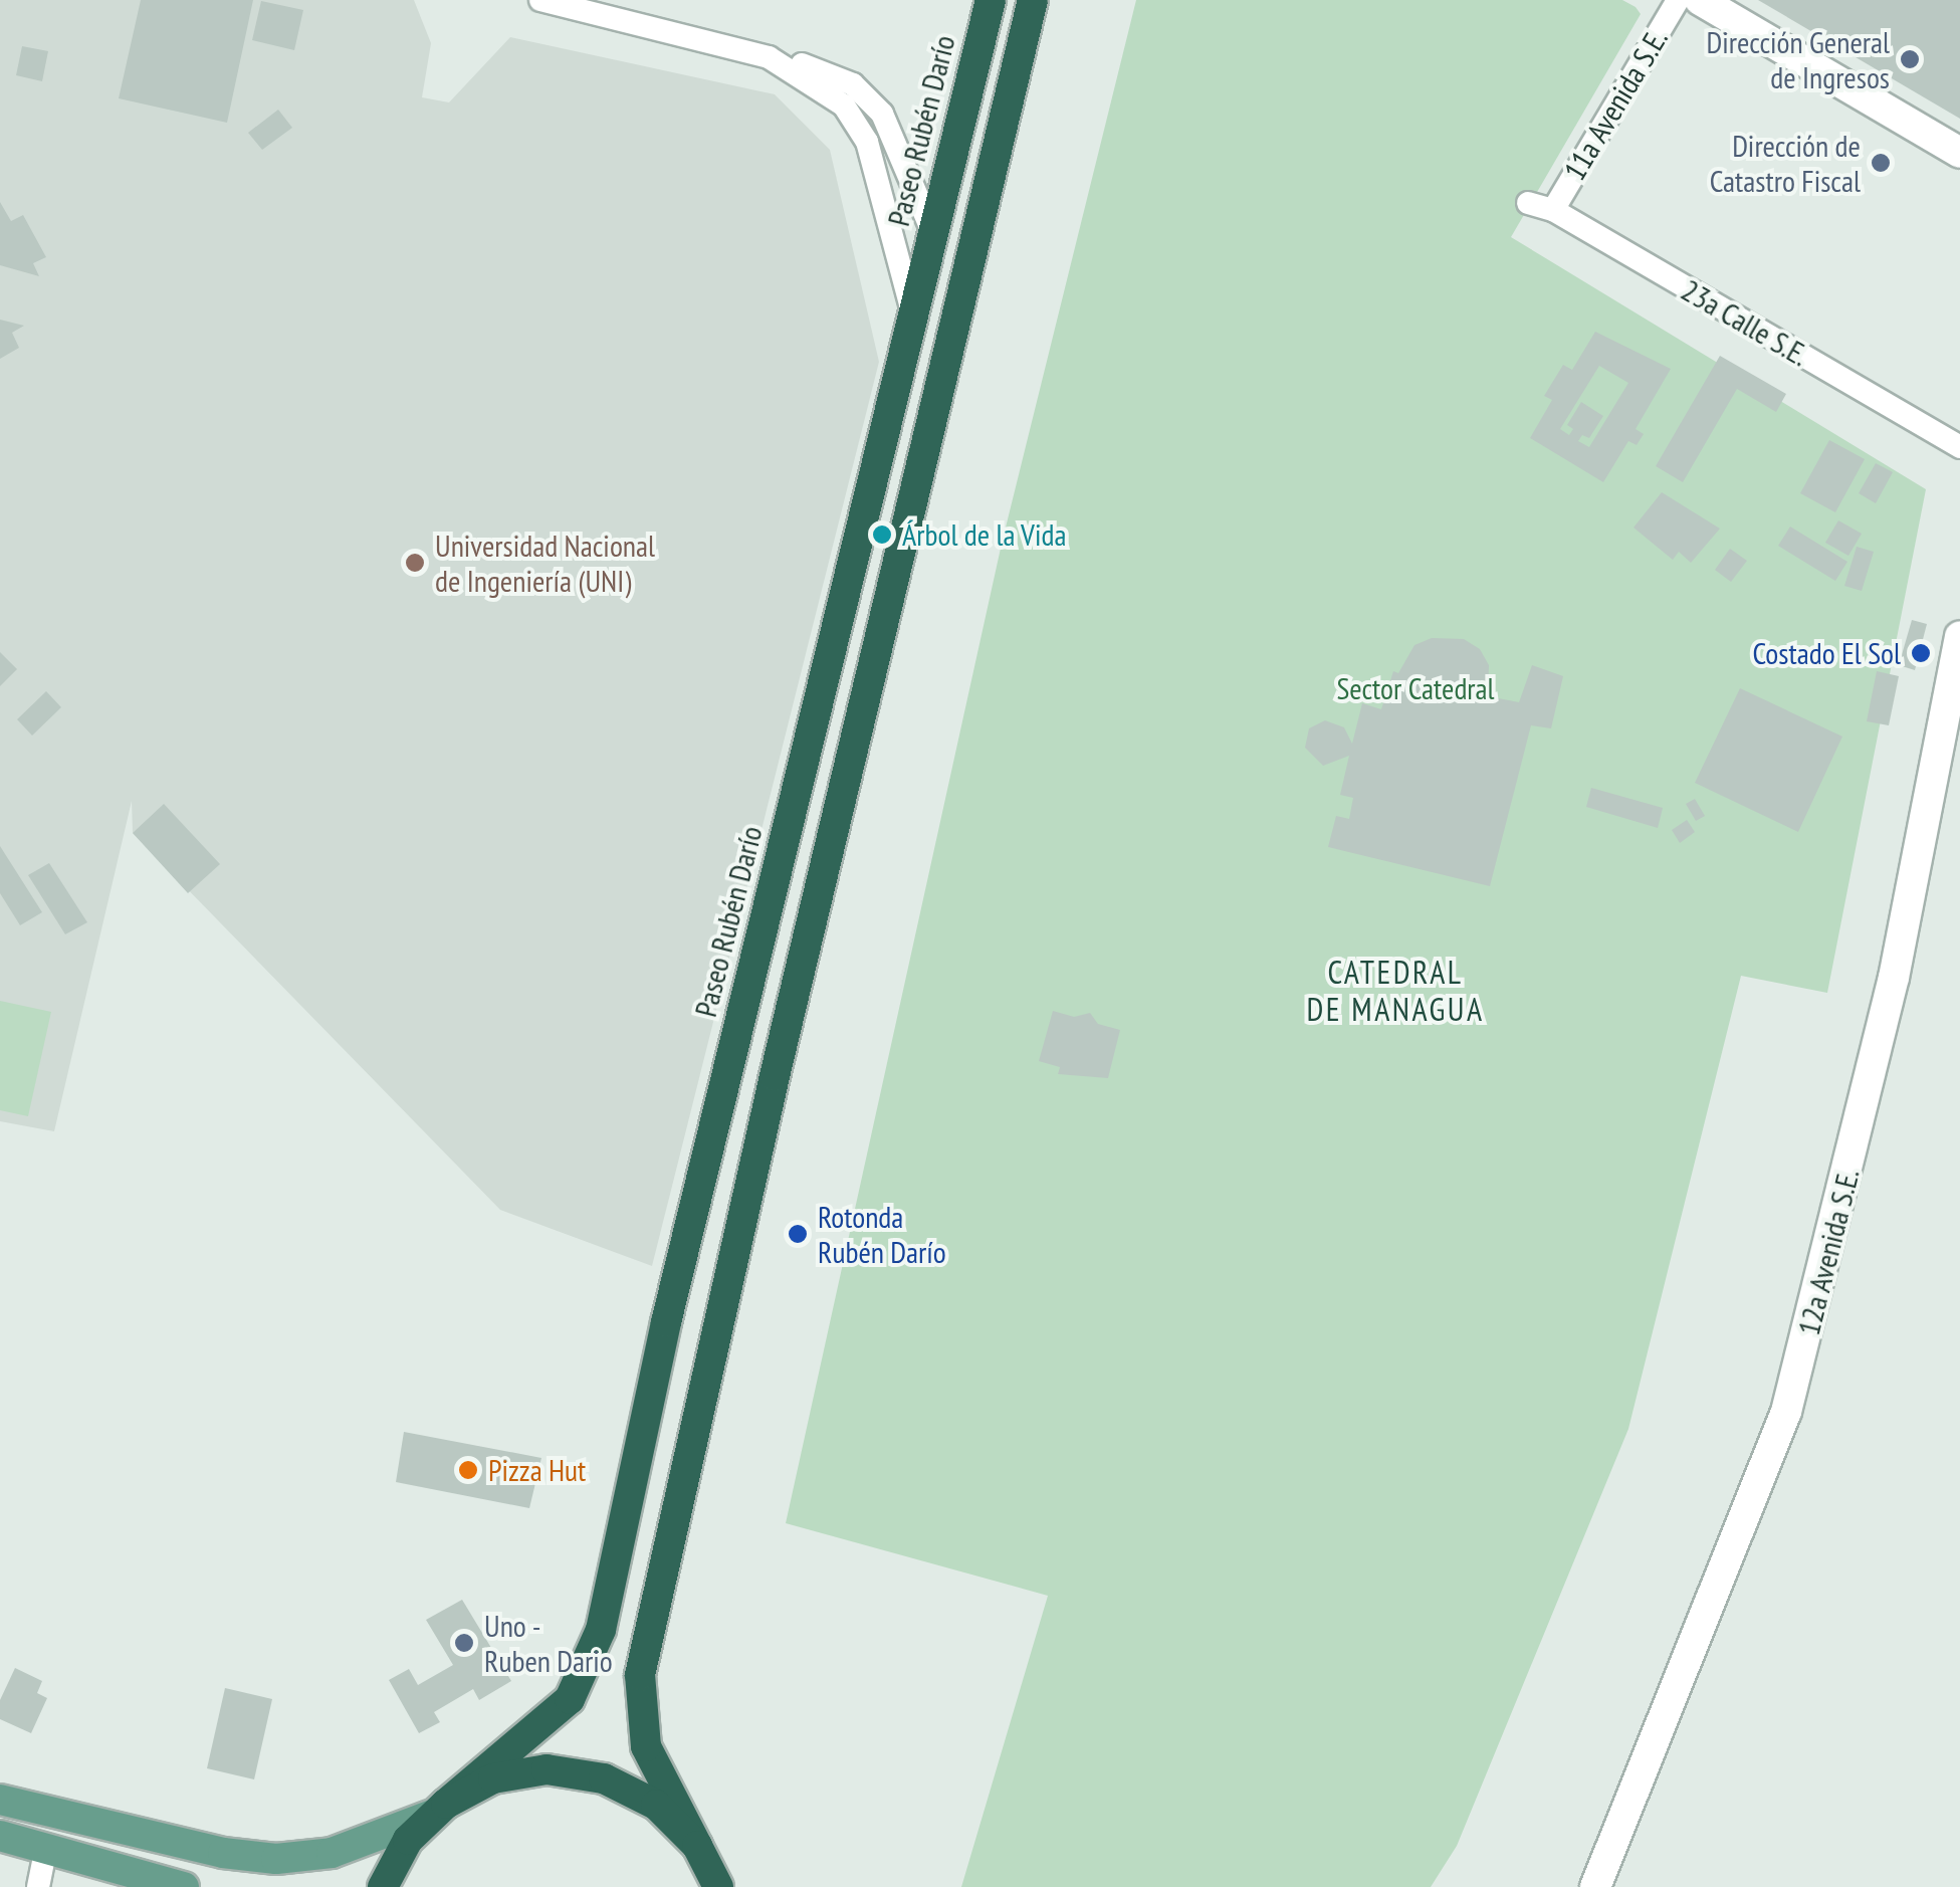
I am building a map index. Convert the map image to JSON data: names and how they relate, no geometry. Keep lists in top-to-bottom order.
{
  "streets": {
    "highway": ["Paseo Rubén Darío"],
    "street": ["11a Avenida S.E.", "23a Calle S.E.", "12a Avenida S.E."]
  },
  "crossings": [
    ["11a Avenida S.E.", "23a Calle S.E."]
  ],
  "districts": ["CATEDRAL DE MANAGUA"],
  "parks": ["Sector Catedral"],
  "places": [
    "Dirección General de Ingresos",
    "Dirección de Catastro Fiscal",
    "Árbol de la Vida",
    "Universidad Nacional de Ingeniería (UNI)",
    "Costado El Sol",
    "Rotonda Rubén Darío",
    "Pizza Hut",
    "Uno - Ruben Dario"
  ]
}
